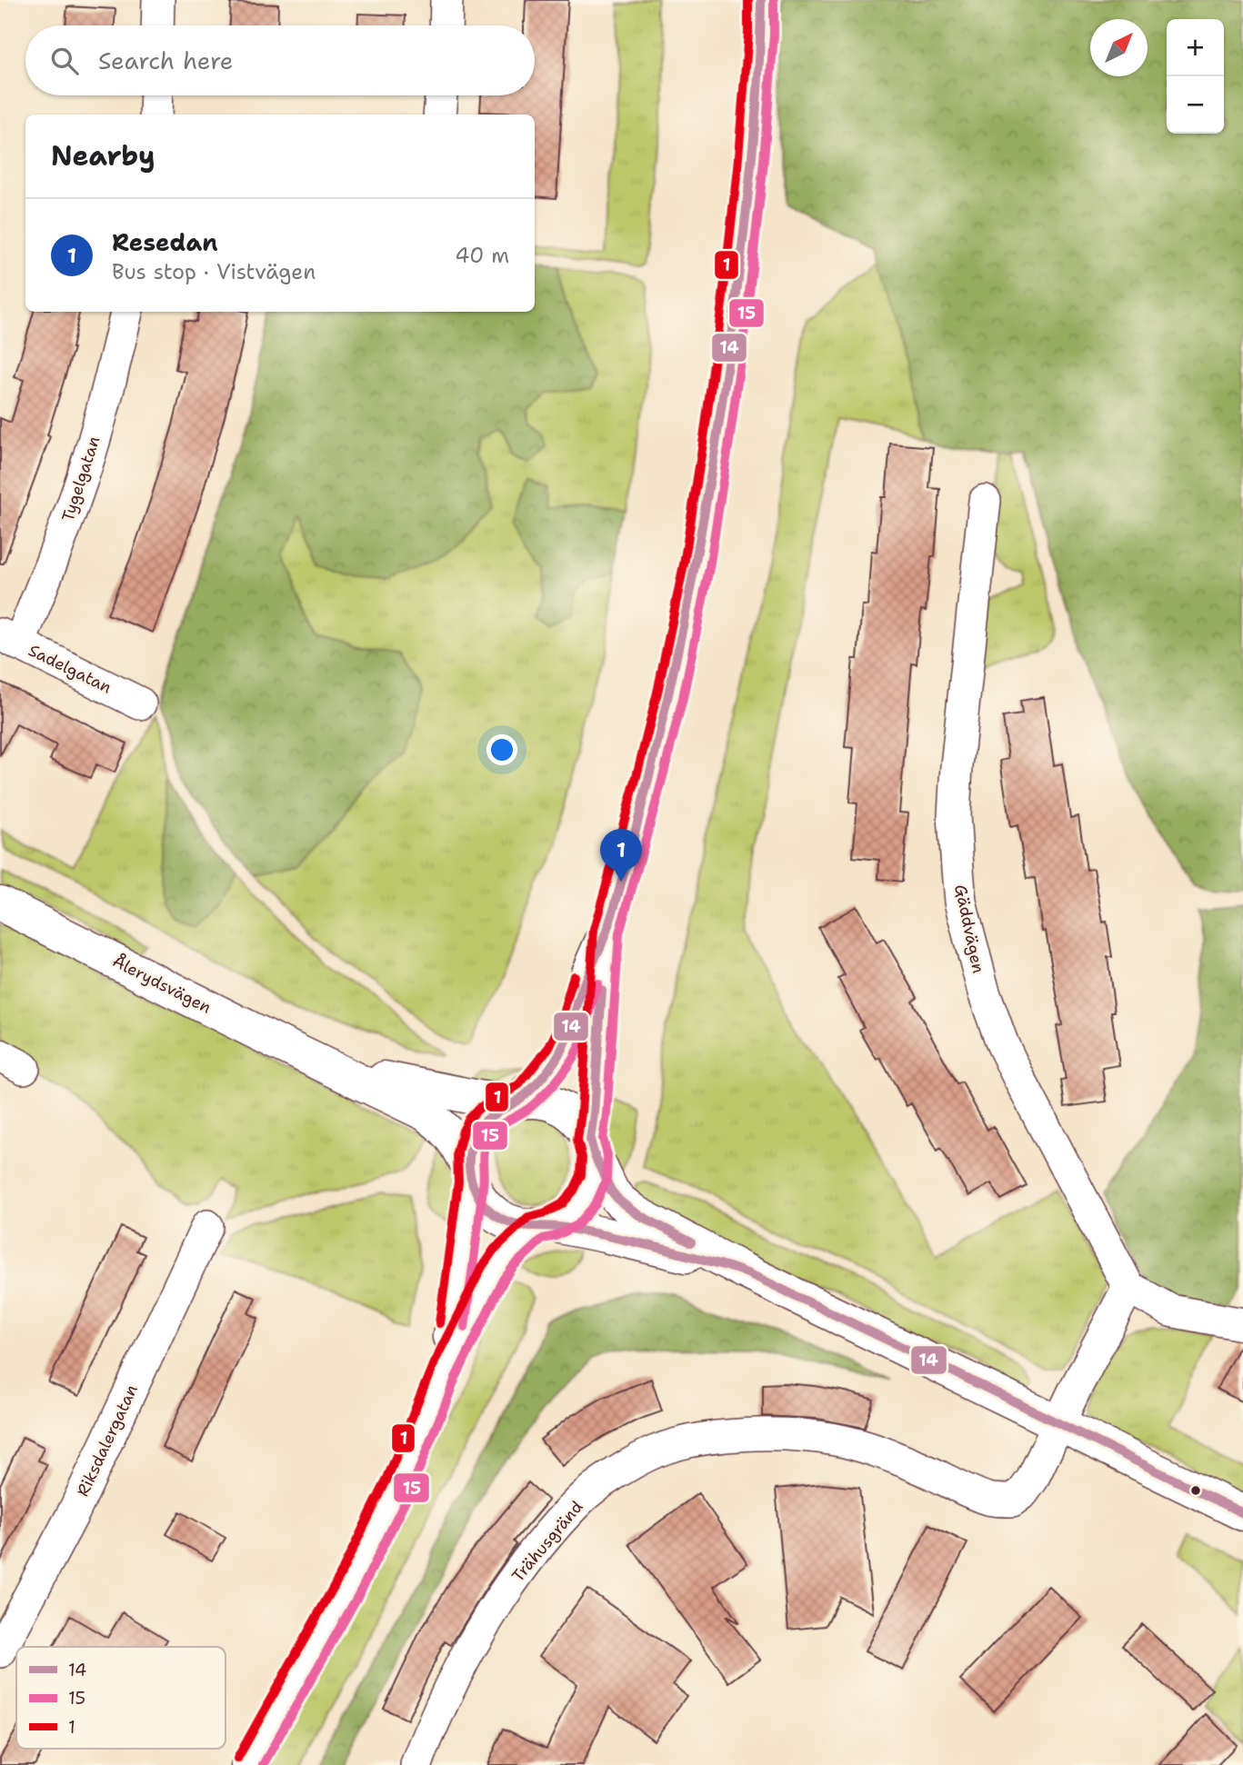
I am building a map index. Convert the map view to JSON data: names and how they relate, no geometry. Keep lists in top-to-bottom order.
{
  "streets": {
    "main road": ["Ålerydsvägen"],
    "street": [
      "Tygelgatan",
      "Sadelgatan",
      "Gäddvägen",
      "Riksdalergatan",
      "Trähusgränd"
    ]
  },
  "crossings": [
    ["Tygelgatan", "Sadelgatan"]
  ],
  "lines": ["transit line 14", "transit line 15", "transit line 1"],
  "legend": ["14", "15", "1"],
  "north": "top right",
  "page": {
    "map_buttons": ["+", "−"],
    "search": "Search here",
    "heading": "Nearby",
    "list": [
      {
        "mark": "1",
        "name": "Resedan",
        "note": "Bus stop · Vistvägen",
        "value": "40 m"
      }
    ],
    "pins": "1"
  }
}
